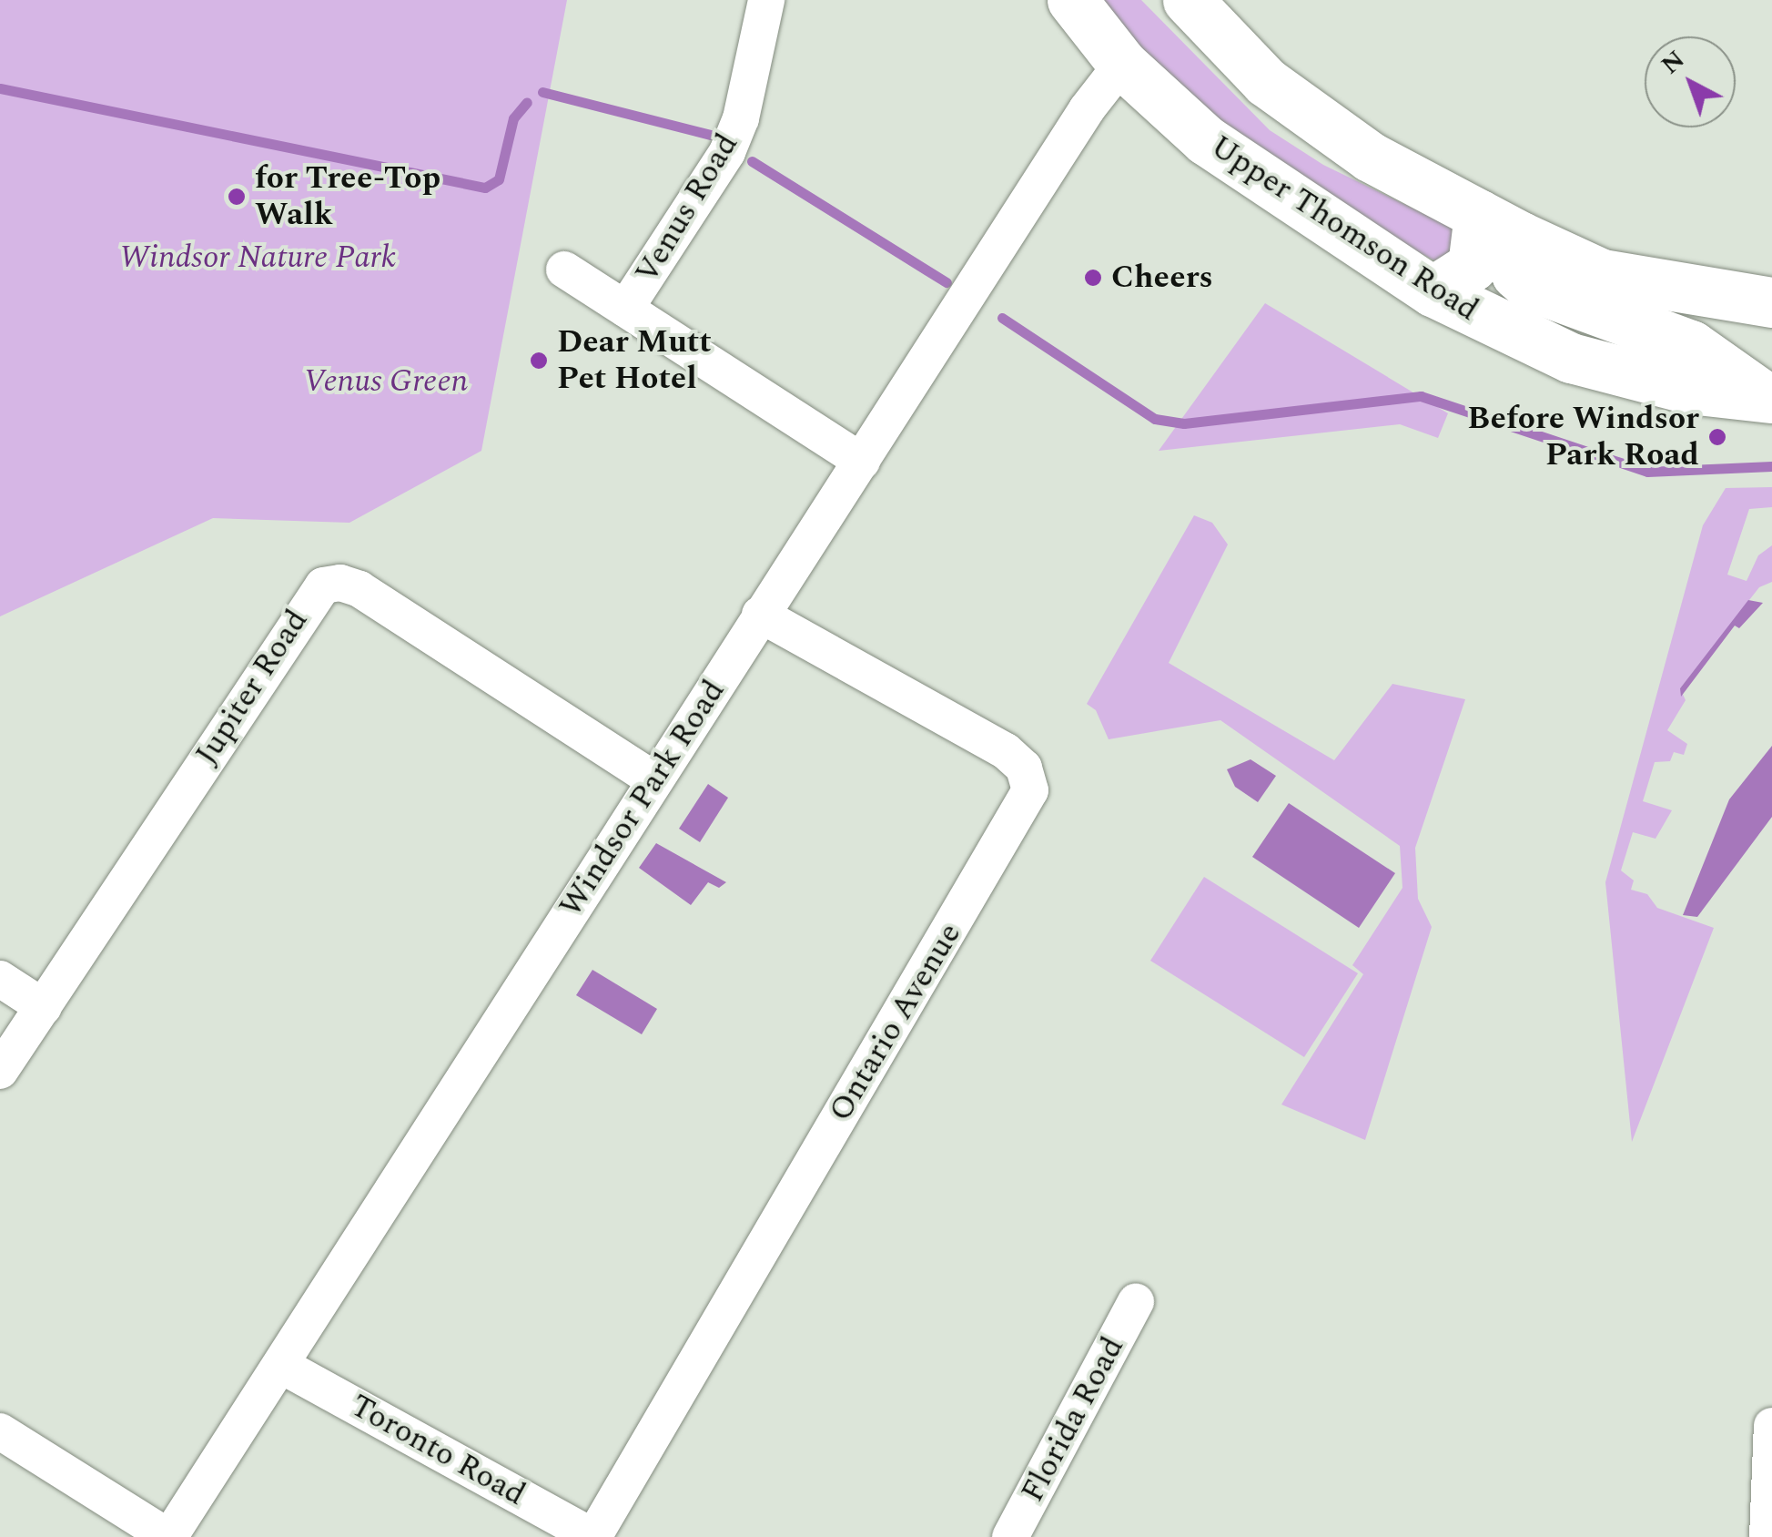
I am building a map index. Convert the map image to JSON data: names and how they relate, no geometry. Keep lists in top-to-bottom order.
{
  "streets": {
    "main road": ["Upper Thomson Road"],
    "street": [
      "Venus Road",
      "Jupiter Road",
      "Windsor Park Road",
      "Ontario Avenue",
      "Florida Road",
      "Toronto Road"
    ]
  },
  "crossings": [
    ["Venus Road", "Windsor Park Road"],
    ["Upper Thomson Road", "Windsor Park Road"],
    ["Jupiter Road", "Windsor Park Road"],
    ["Windsor Park Road", "Ontario Avenue"],
    ["Windsor Park Road", "Toronto Road"],
    ["Ontario Avenue", "Toronto Road"]
  ],
  "parks": ["Windsor Nature Park", "Venus Green"],
  "places": [
    "for Tree-Top Walk",
    "Cheers",
    "Dear Mutt Pet Hotel",
    "Before Windsor Park Road"
  ],
  "north": "top left"
}
